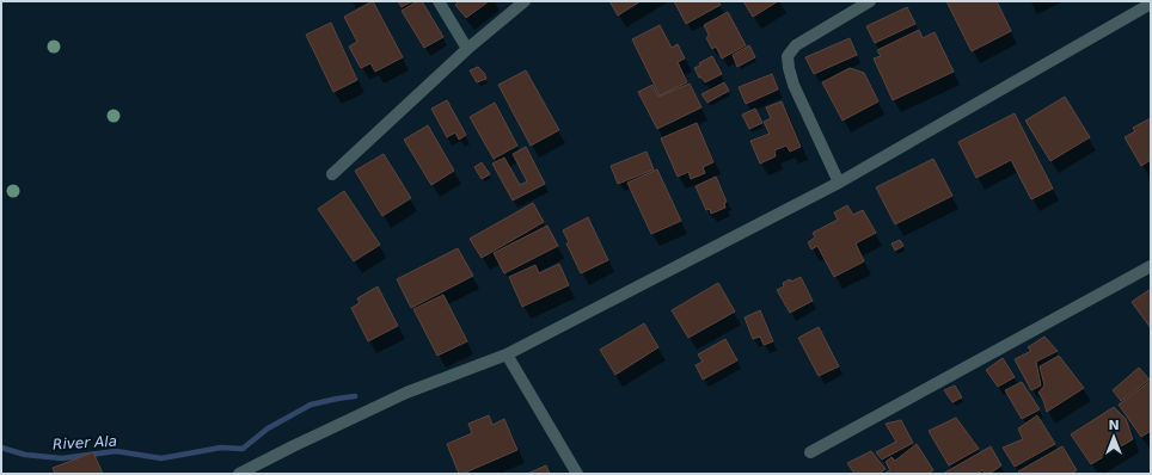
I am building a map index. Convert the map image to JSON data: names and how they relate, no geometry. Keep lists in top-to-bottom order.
{
  "water": ["River Ala"],
  "north": "top"
}
